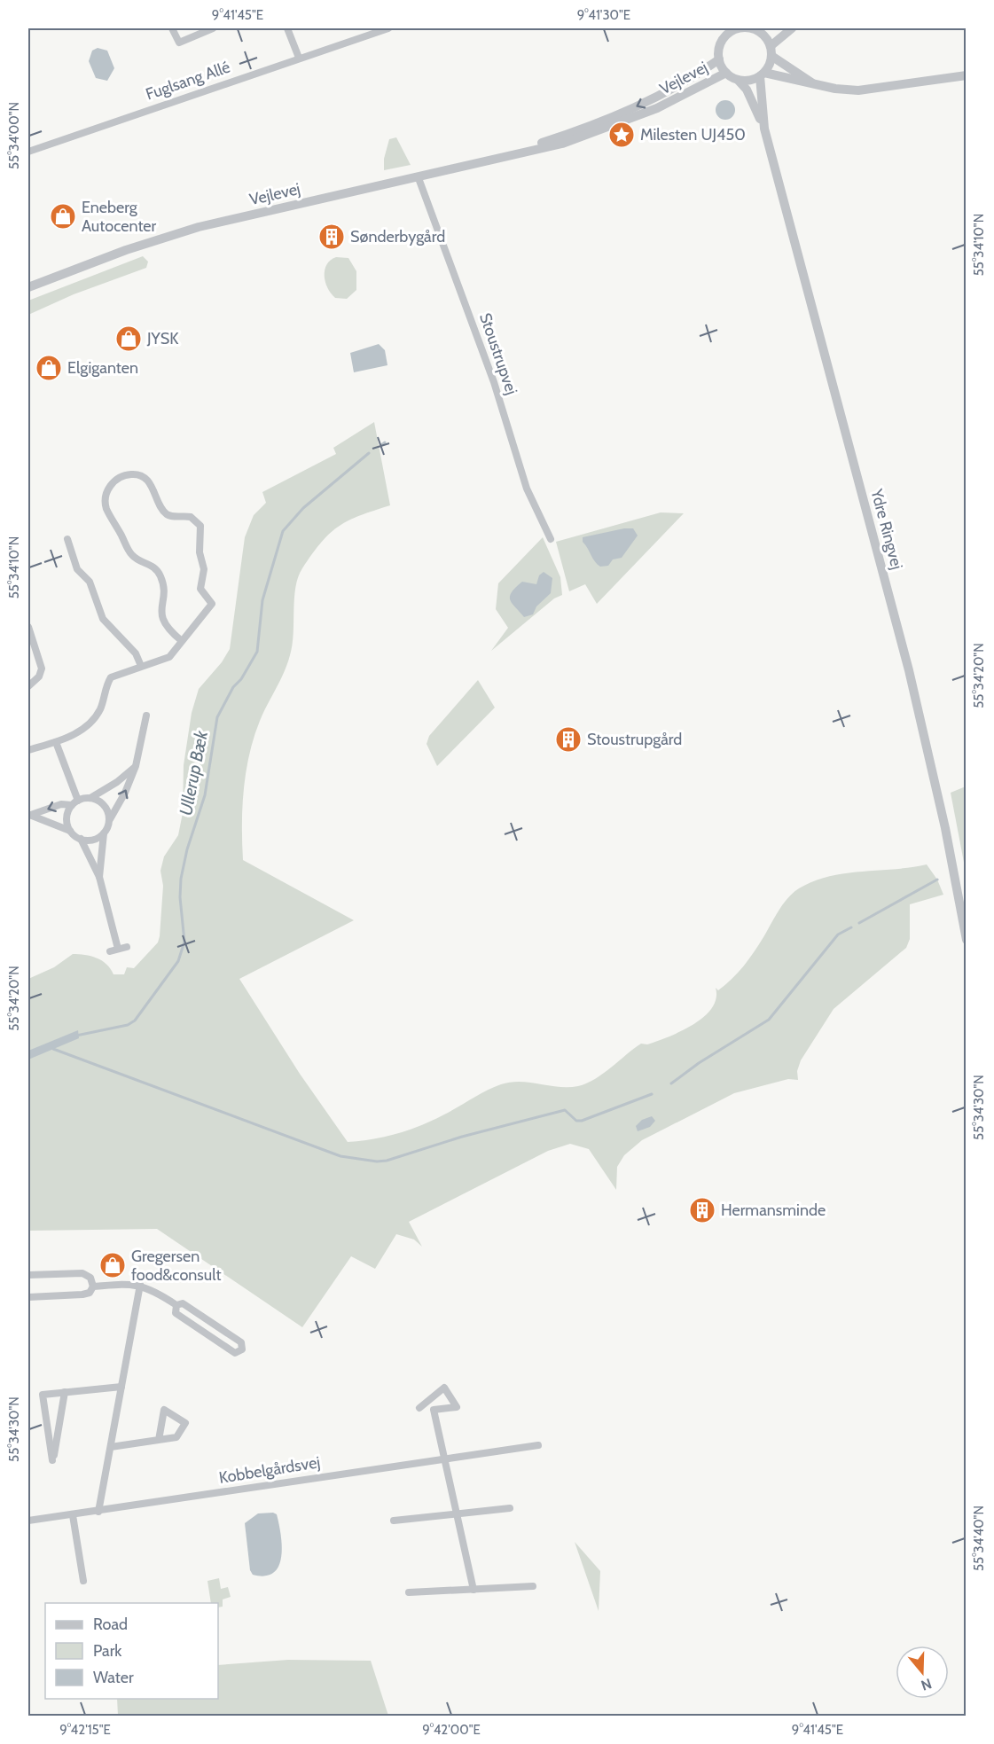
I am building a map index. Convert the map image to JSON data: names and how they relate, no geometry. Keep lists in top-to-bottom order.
{
  "streets": {
    "street": [
      "Vejlevej",
      "Fuglsang Allé",
      "Stoustrupvej",
      "Ydre Ringvej",
      "Kobbelgårdsvej"
    ]
  },
  "crossings": [
    ["Vejlevej", "Stoustrupvej"],
    ["Vejlevej", "Ydre Ringvej"]
  ],
  "water": ["Ullerup Bæk"],
  "places": {
    "place": ["Milesten UJ450"],
    "shop": [
      "Eneberg Autocenter",
      "JYSK",
      "Elgiganten",
      "Gregersen food&consult"
    ],
    "building": ["Sønderbygård", "Stoustrupgård", "Hermansminde"]
  },
  "legend": ["Road", "Park", "Water"],
  "north": "bottom",
  "coordinates": [
    "9°41'45\"E",
    "9°41'30\"E",
    "55°34'00\"N",
    "55°34'10\"N",
    "55°34'20\"N",
    "55°34'30\"N",
    "55°34'40\"N",
    "9°42'15\"E",
    "9°42'00\"E"
  ]
}
